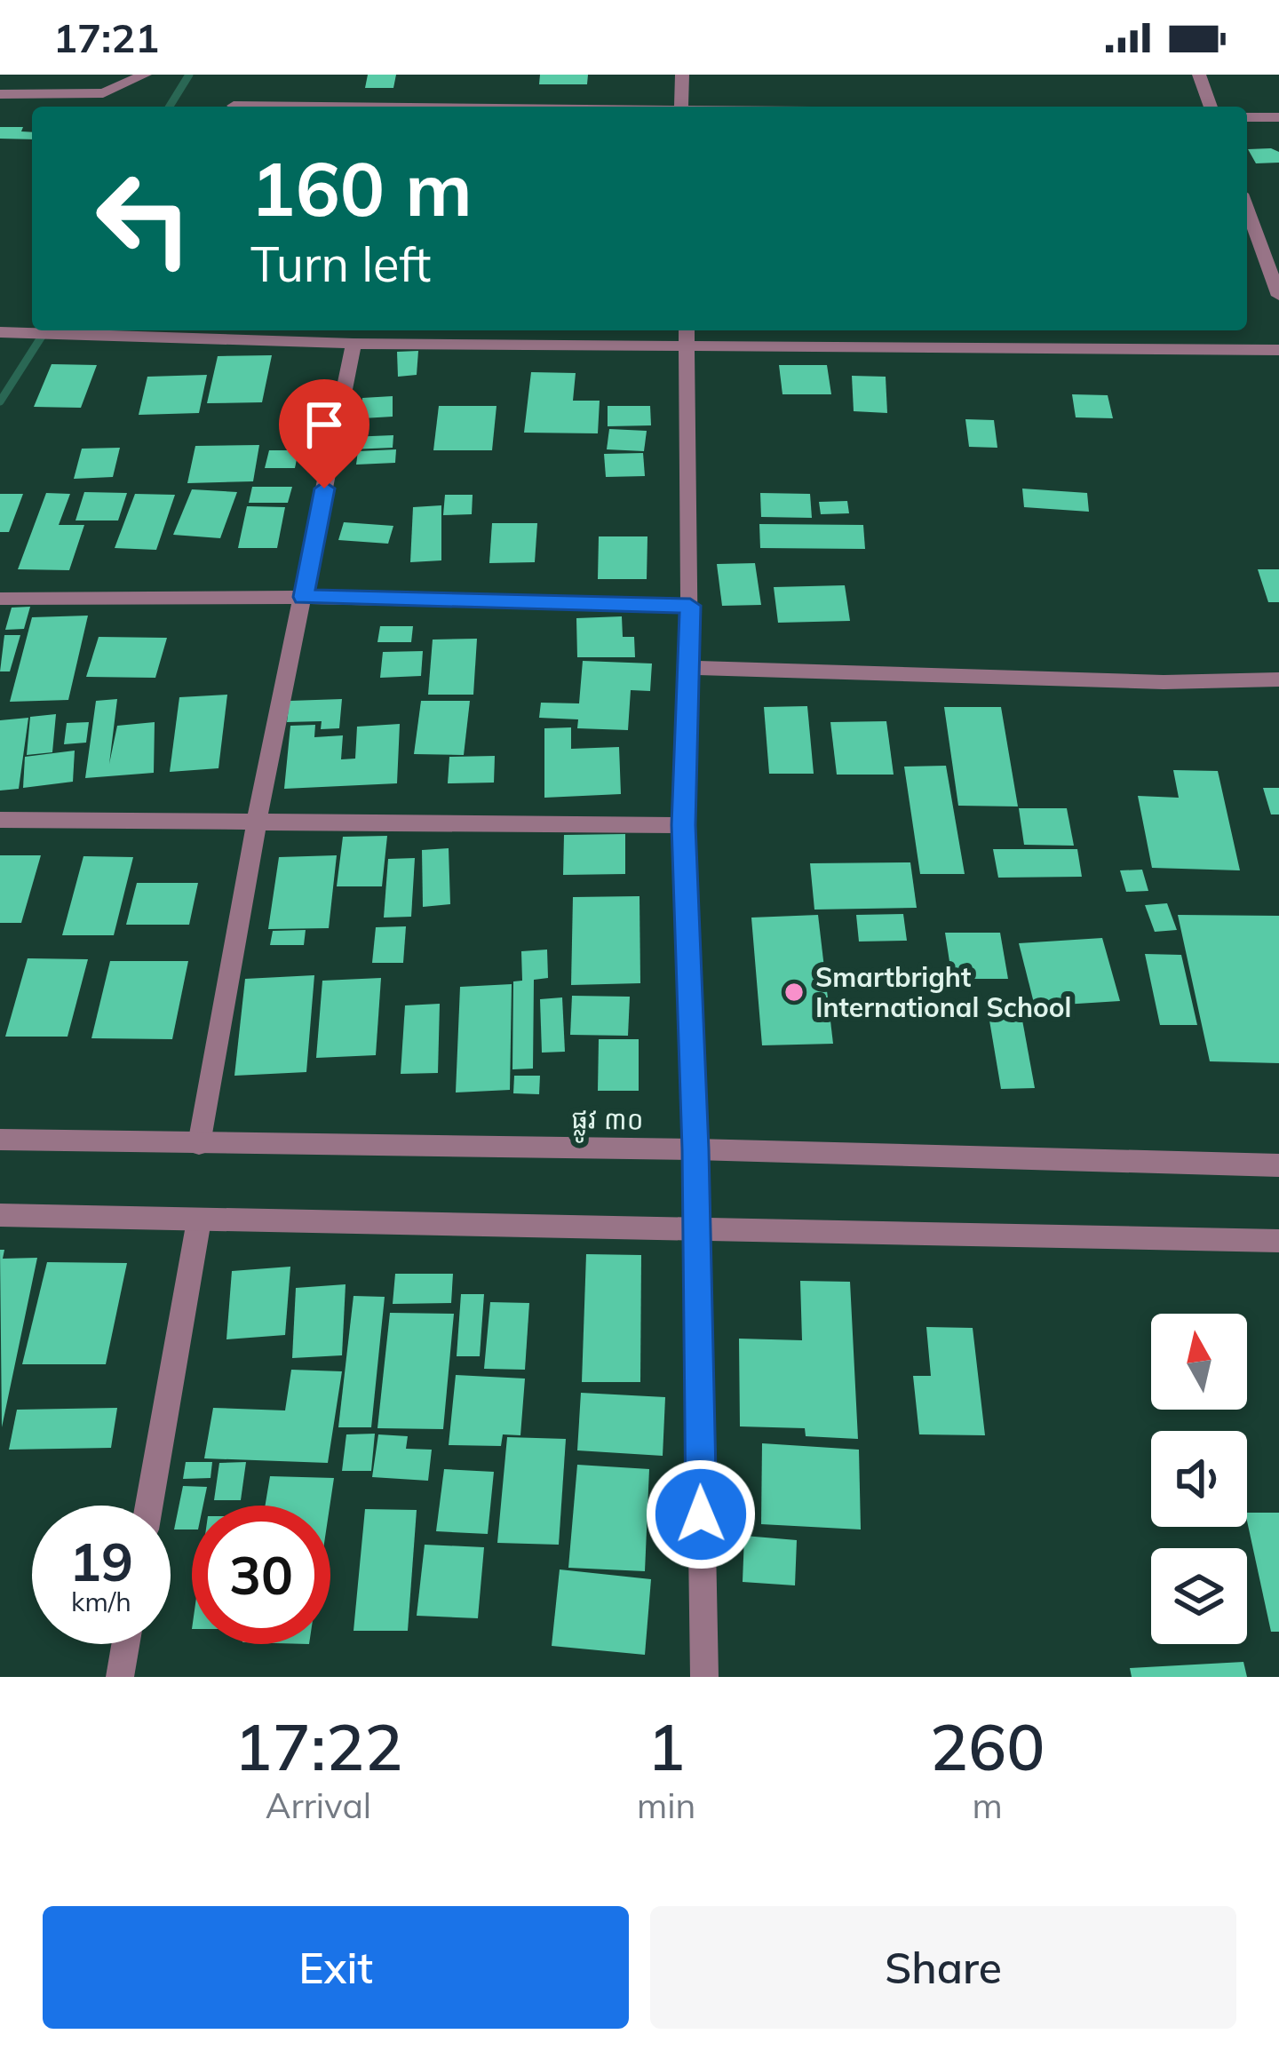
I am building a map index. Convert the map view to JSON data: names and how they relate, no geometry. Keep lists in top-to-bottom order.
{
  "streets": {
    "street": ["ផ្លូវ ៣០"]
  },
  "places": ["Smartbright International School"],
  "north": "top",
  "page": {
    "status": "17:21",
    "turn": ["160 m", "Turn left"],
    "speed": "19 km/h",
    "limit": "30",
    "eta": [
      "17:22",
      "Arrival",
      "1",
      "min",
      "260",
      "m"
    ],
    "buttons": ["Exit", "Share"]
  }
}
